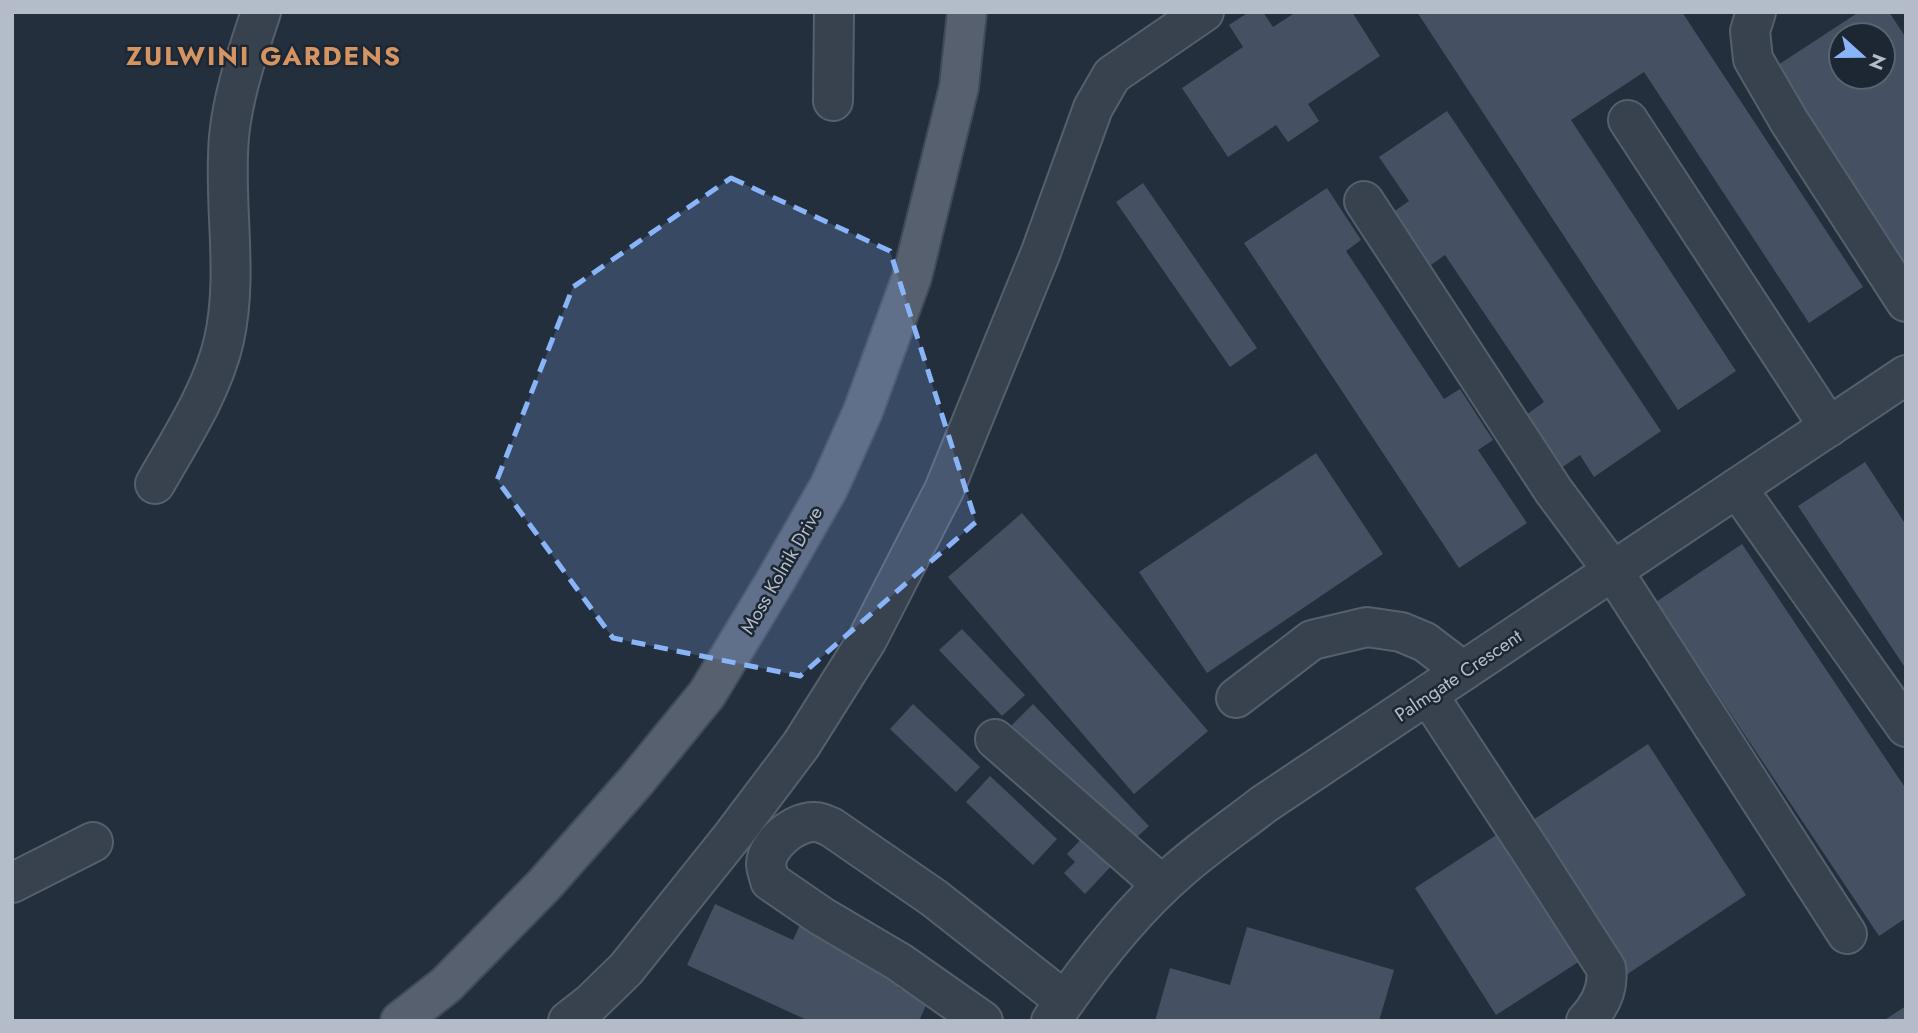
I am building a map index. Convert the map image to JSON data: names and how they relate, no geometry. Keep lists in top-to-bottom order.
{
  "streets": {
    "main road": ["Moss Kolnik Drive"],
    "street": ["Palmgate Crescent"]
  },
  "districts": ["ZULWINI GARDENS"],
  "north": "right"
}
